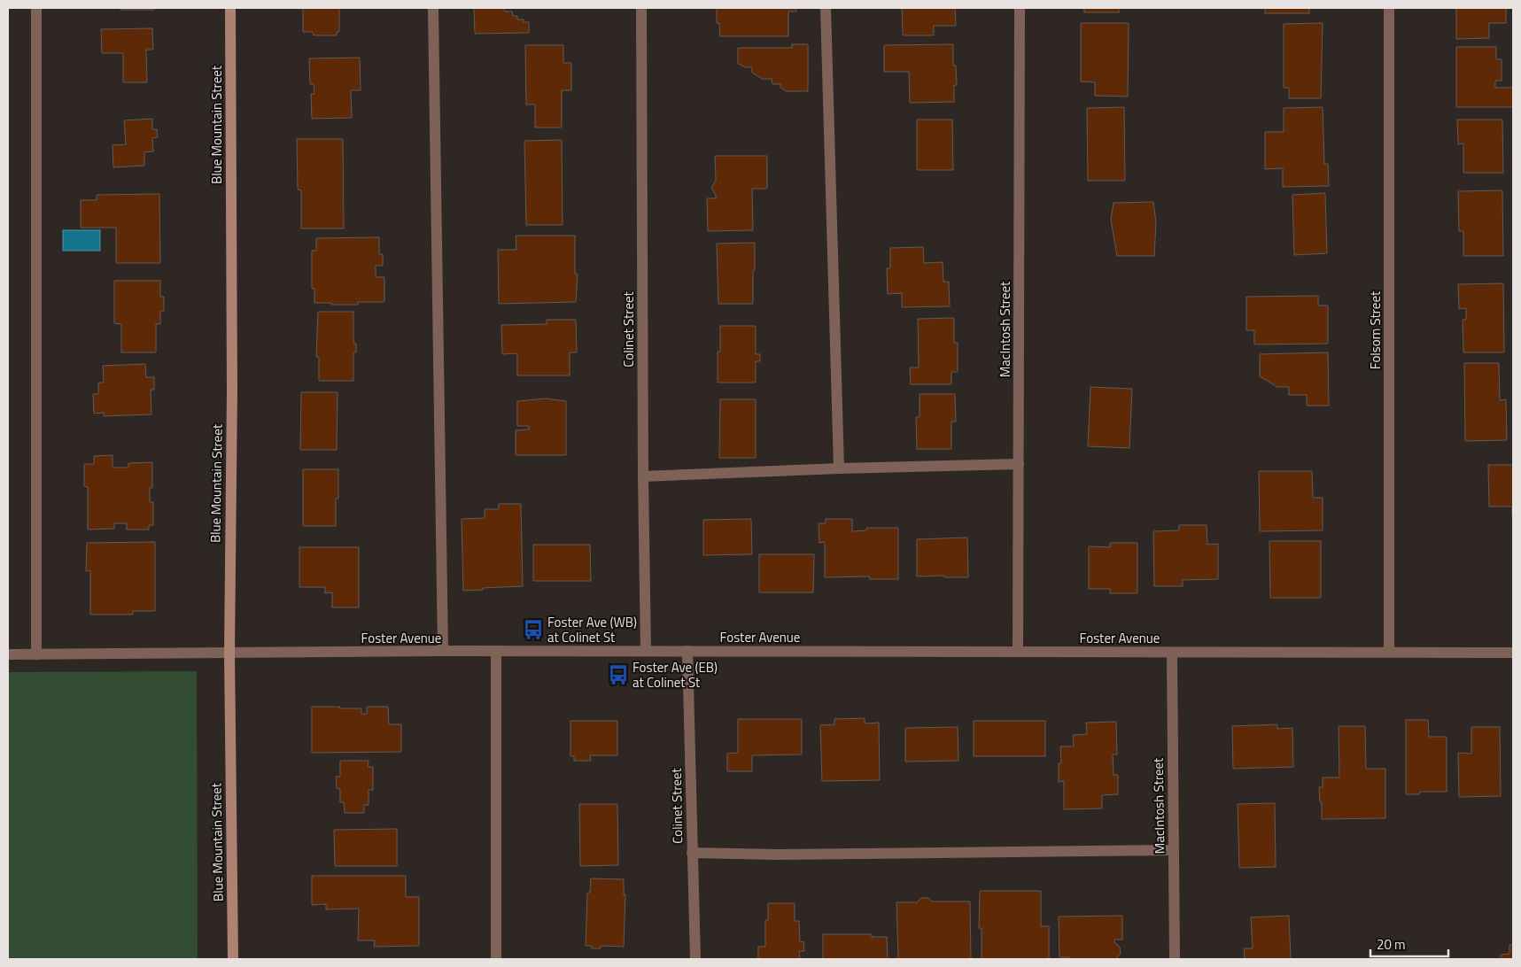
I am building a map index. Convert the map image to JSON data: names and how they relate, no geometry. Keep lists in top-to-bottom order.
{
  "streets": {
    "main road": ["Blue Mountain Street"],
    "street": [
      "Colinet Street",
      "MacIntosh Street",
      "Folsom Street",
      "Foster Avenue"
    ]
  },
  "crossings": [
    ["Blue Mountain Street", "Foster Avenue"],
    ["Colinet Street", "Foster Avenue"],
    ["MacIntosh Street", "Foster Avenue"],
    ["Folsom Street", "Foster Avenue"]
  ],
  "places": {
    "bus stop": ["Foster Ave (WB) at Colinet St", "Foster Ave (EB) at Colinet St"]
  },
  "scale_bar": "20 m"
}
